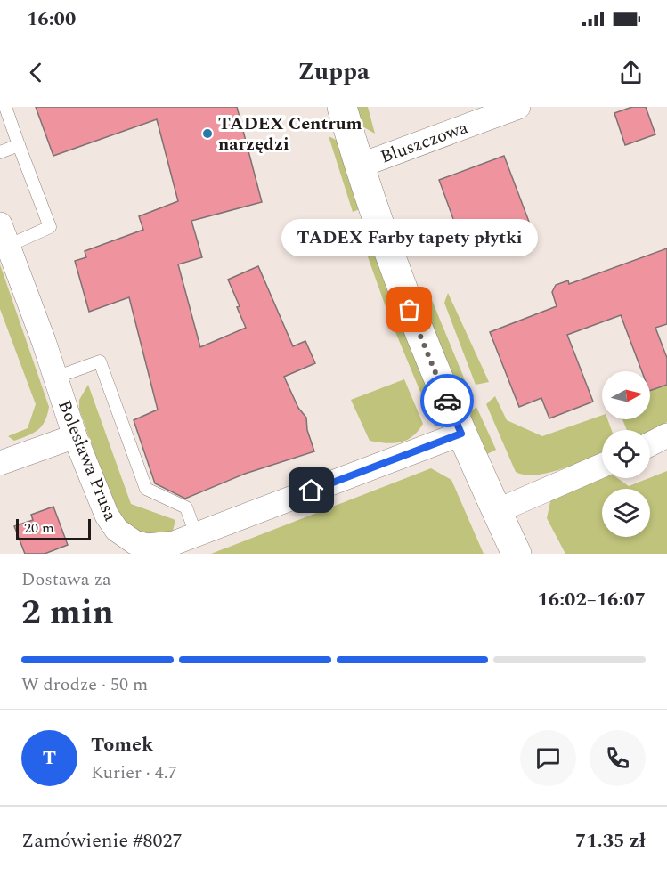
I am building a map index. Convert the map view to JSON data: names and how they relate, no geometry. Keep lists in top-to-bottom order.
{
  "streets": {
    "street": ["Bluszczowa", "Bolesława Prusa"]
  },
  "places": ["TADEX Centrum narzędzi", "TADEX Farby tapety płytki"],
  "scale_bar": "20 m",
  "north": "right",
  "page": {
    "status": "16:00",
    "header": "Zuppa",
    "bubble": "TADEX Farby tapety płytki",
    "scale": "20 m",
    "heading": ["2 min", "Dostawa za", "16:02–16:07"],
    "panel": [
      "Tomek",
      "Kurier · 4.7",
      "Zamówienie #8027",
      "71.35 zł"
    ],
    "bar": "W drodze · 50 m",
    "round": "T"
  }
}
